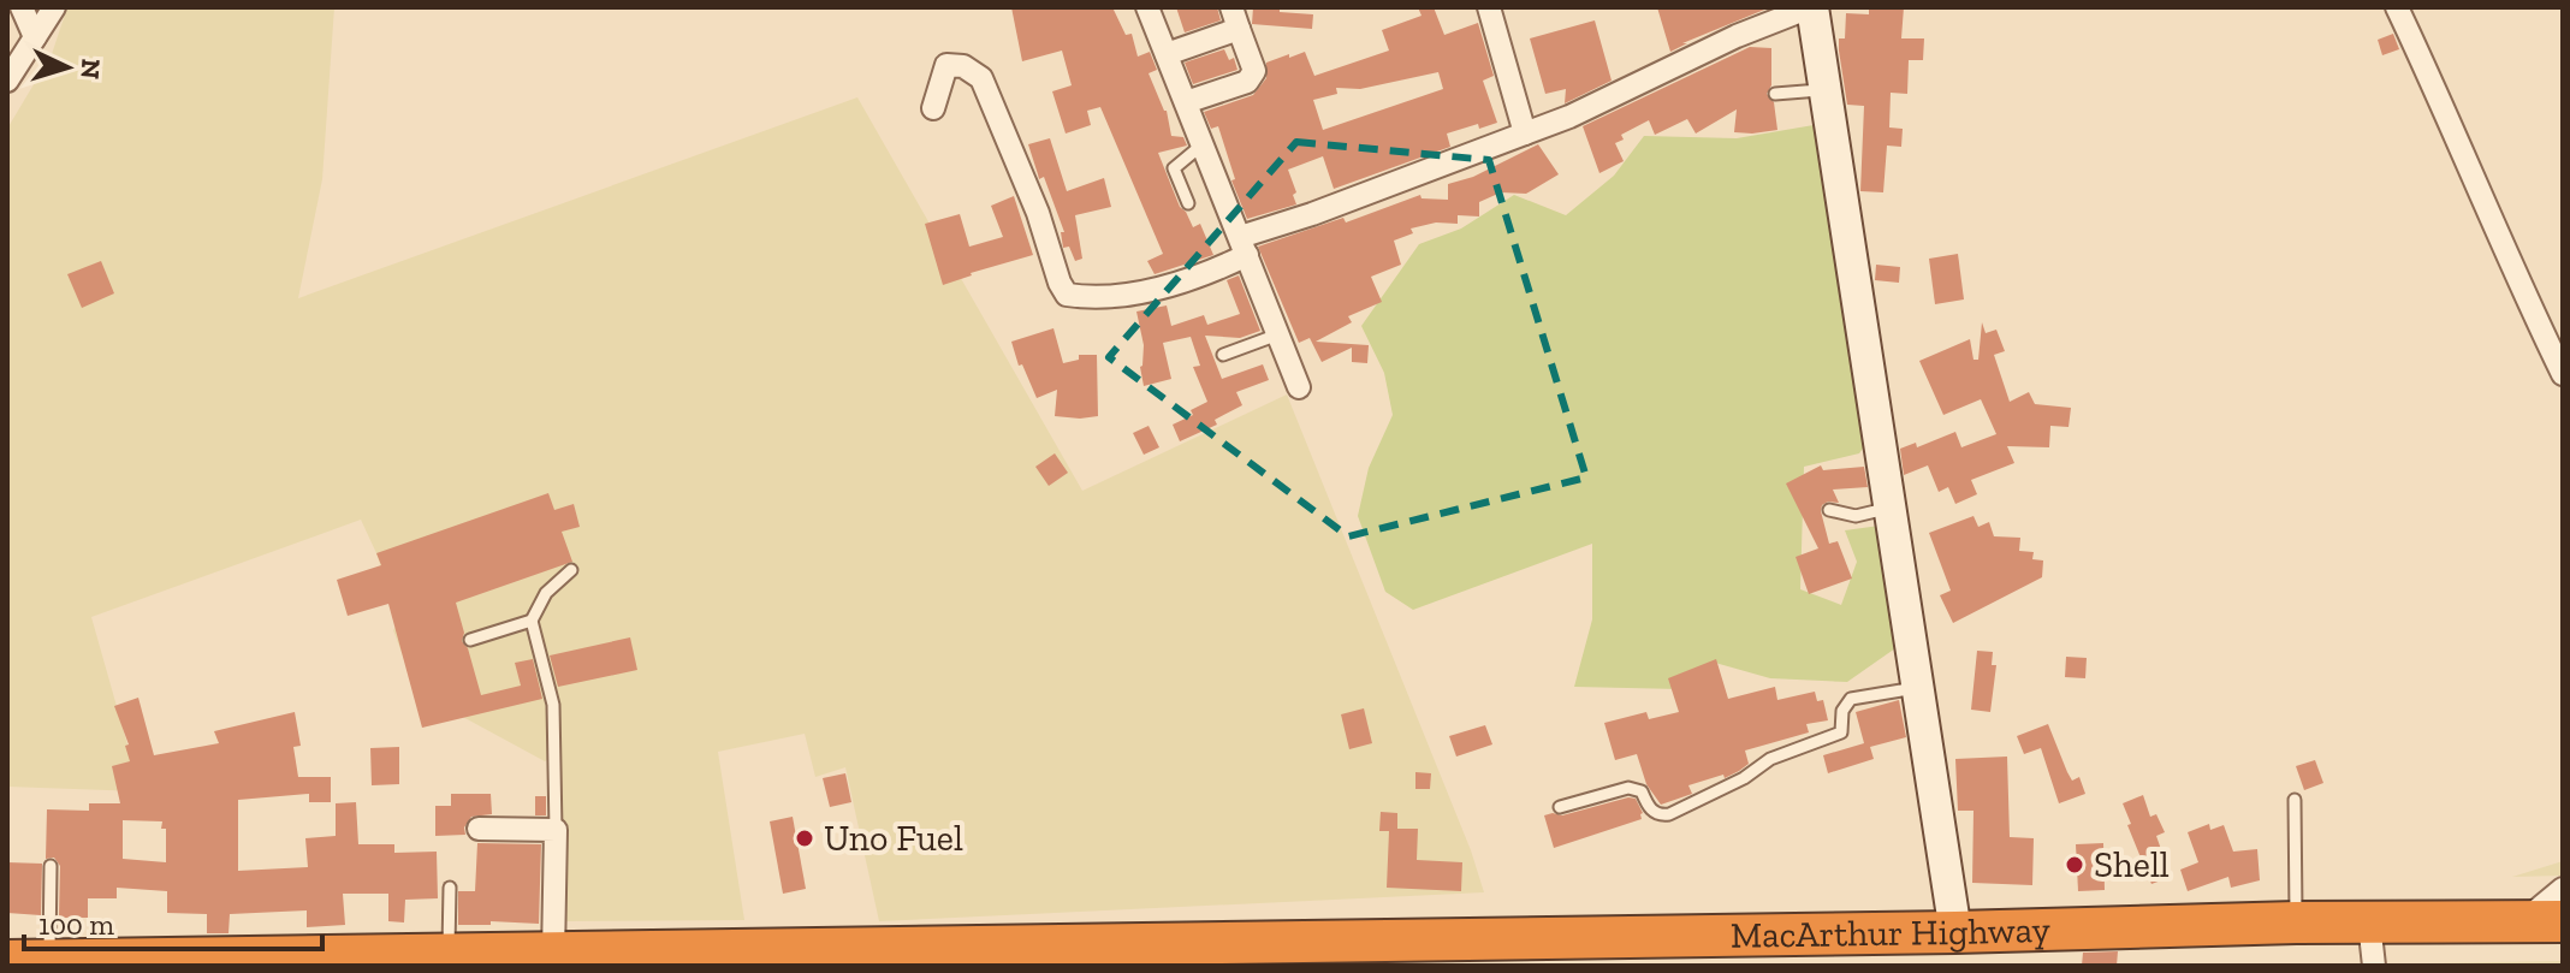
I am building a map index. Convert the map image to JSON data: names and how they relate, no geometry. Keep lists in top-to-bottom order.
{
  "streets": {
    "highway": ["MacArthur Highway"]
  },
  "places": ["Uno Fuel", "Shell"],
  "scale_bar": "100 m",
  "north": "right"
}
